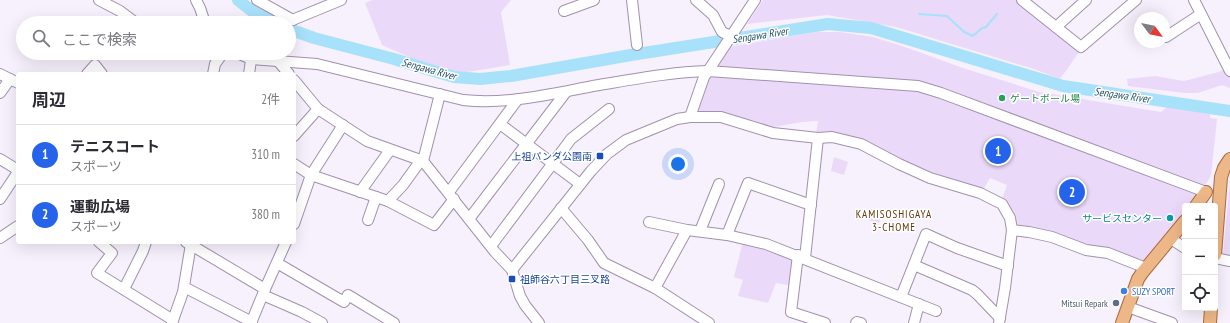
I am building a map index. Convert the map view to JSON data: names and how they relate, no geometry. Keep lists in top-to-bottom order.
{
  "districts": ["KAMISOSHIGAYA 3-CHOME"],
  "water": ["Sengawa River"],
  "places": {
    "other": [
      "ゲートボール場",
      "サービスセンター",
      "SUZY SPORT",
      "Mitsui Repark"
    ],
    "transit": ["上祖パンダ公園南", "祖師谷六丁目三叉路"]
  },
  "north": "bottom right",
  "page": {
    "search": "ここで検索",
    "heading": ["周辺", "2件"],
    "list": [
      {
        "mark": "1",
        "name": "テニスコート",
        "note": "スポーツ",
        "value": "310 m"
      },
      {
        "mark": "2",
        "name": "運動広場",
        "note": "スポーツ",
        "value": "380 m"
      }
    ],
    "pins": ["1", "2"],
    "map_buttons": ["+", "−"]
  }
}
